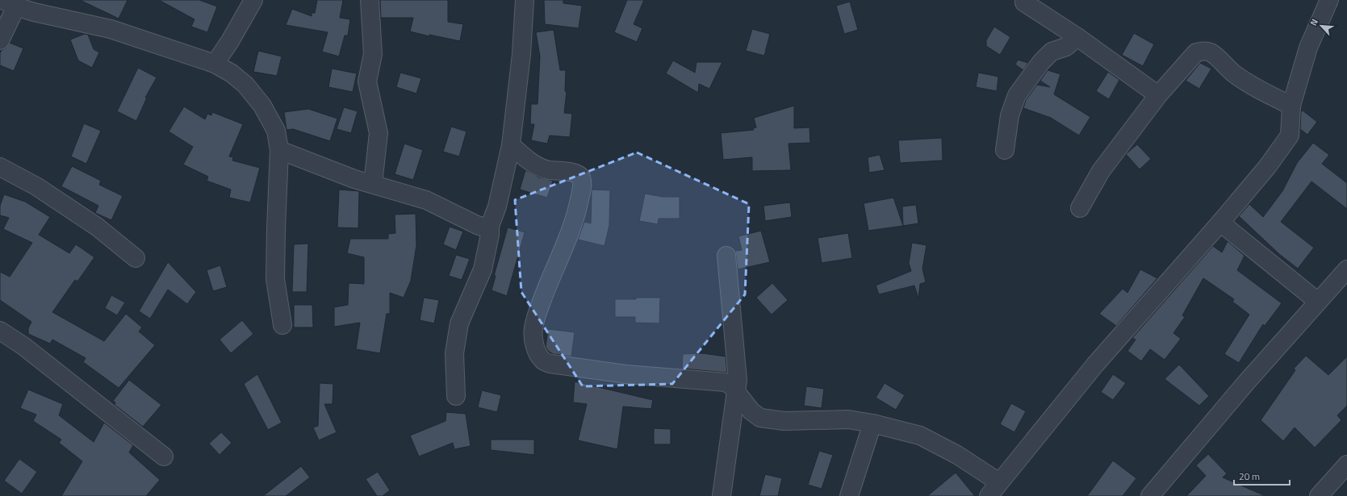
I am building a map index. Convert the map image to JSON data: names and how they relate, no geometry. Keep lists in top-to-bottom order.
{
  "scale_bar": "20 m",
  "north": "top left"
}
